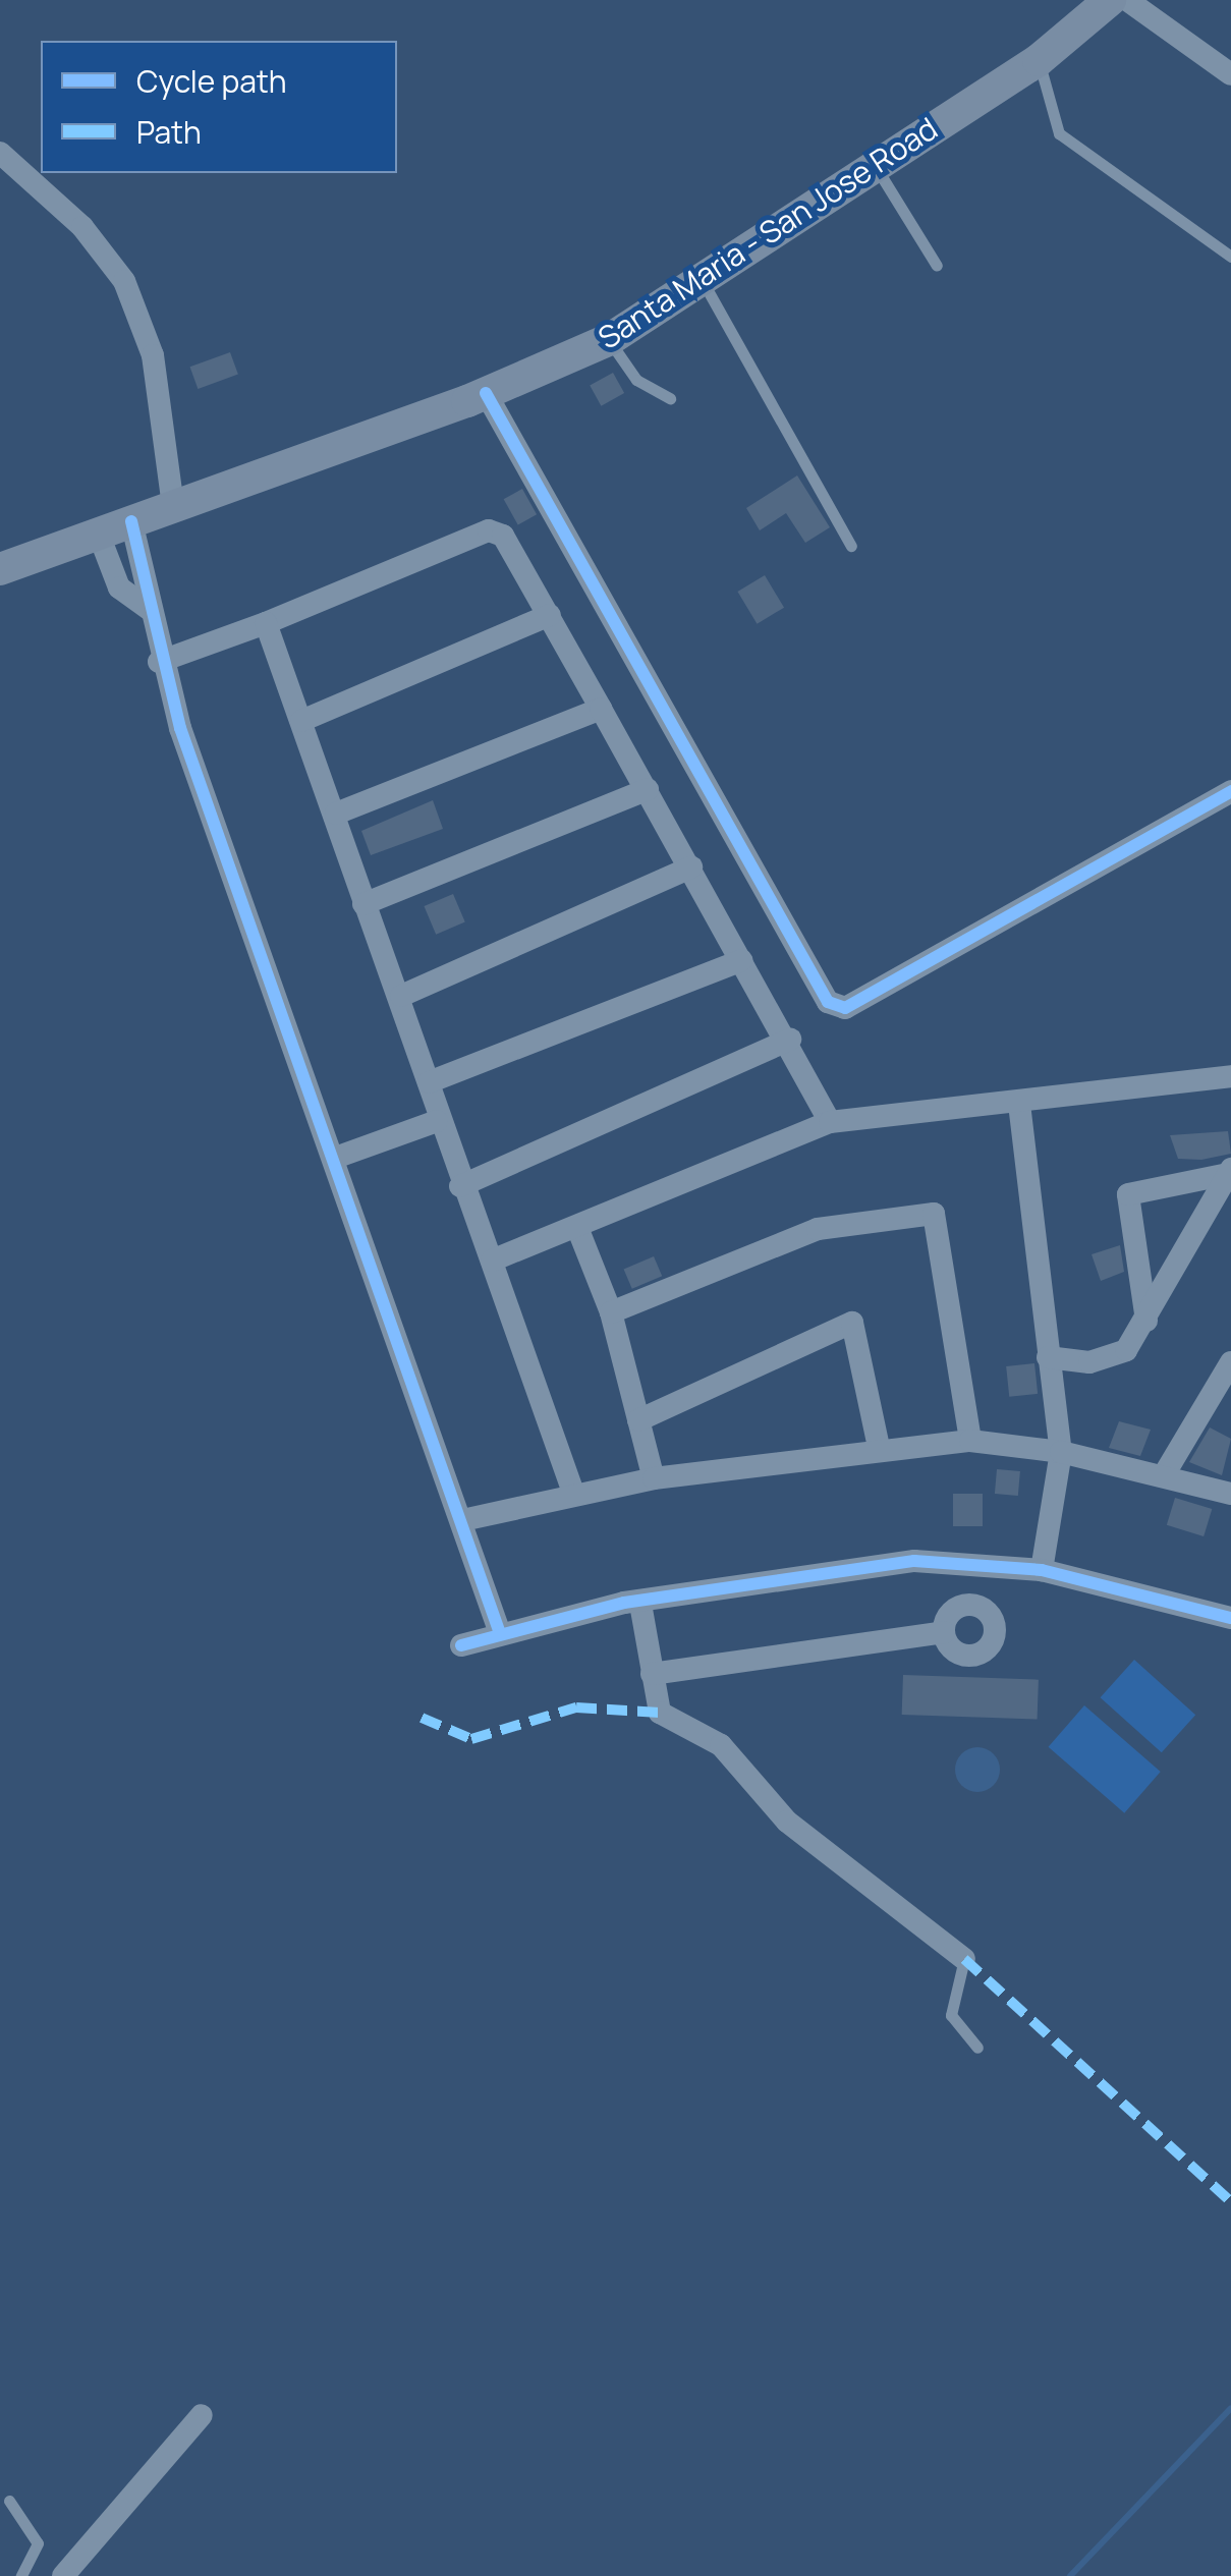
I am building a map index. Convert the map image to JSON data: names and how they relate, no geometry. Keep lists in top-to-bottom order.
{
  "streets": {
    "main road": ["Santa Maria - San Jose Road"]
  },
  "legend": ["Cycle path", "Path"]
}
